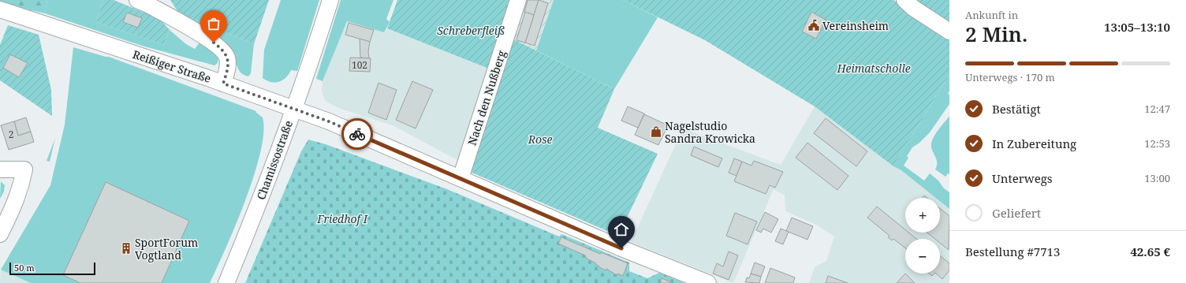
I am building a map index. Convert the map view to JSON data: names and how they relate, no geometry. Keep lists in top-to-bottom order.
{
  "streets": {
    "street": ["Reißiger Straße", "Nach den Nußberg", "Chamissostraße"]
  },
  "crossings": [
    ["Reißiger Straße", "Nach den Nußberg"],
    ["Reißiger Straße", "Chamissostraße"]
  ],
  "parks": [
    "Schreberfleiß",
    "Heimatscholle",
    "Rose",
    "Friedhof I"
  ],
  "places": {
    "public building": ["Vereinsheim"],
    "shop": ["Nagelstudio Sandra Krowicka"],
    "building": ["SportForum Vogtland"]
  },
  "house_numbers": ["102", "2"],
  "scale_bar": "50 m",
  "page": {
    "heading": ["2 Min.", "Ankunft in", "13:05–13:10"],
    "panel": ["Bestellung #7713", "42.65 €"],
    "bar": "Unterwegs · 170 m",
    "list": [
      ["Bestätigt", "12:47"],
      ["In Zubereitung", "12:53"],
      ["Unterwegs", "13:00"],
      "Geliefert"
    ],
    "map_buttons": ["+", "−"],
    "scale": "50 m"
  }
}
